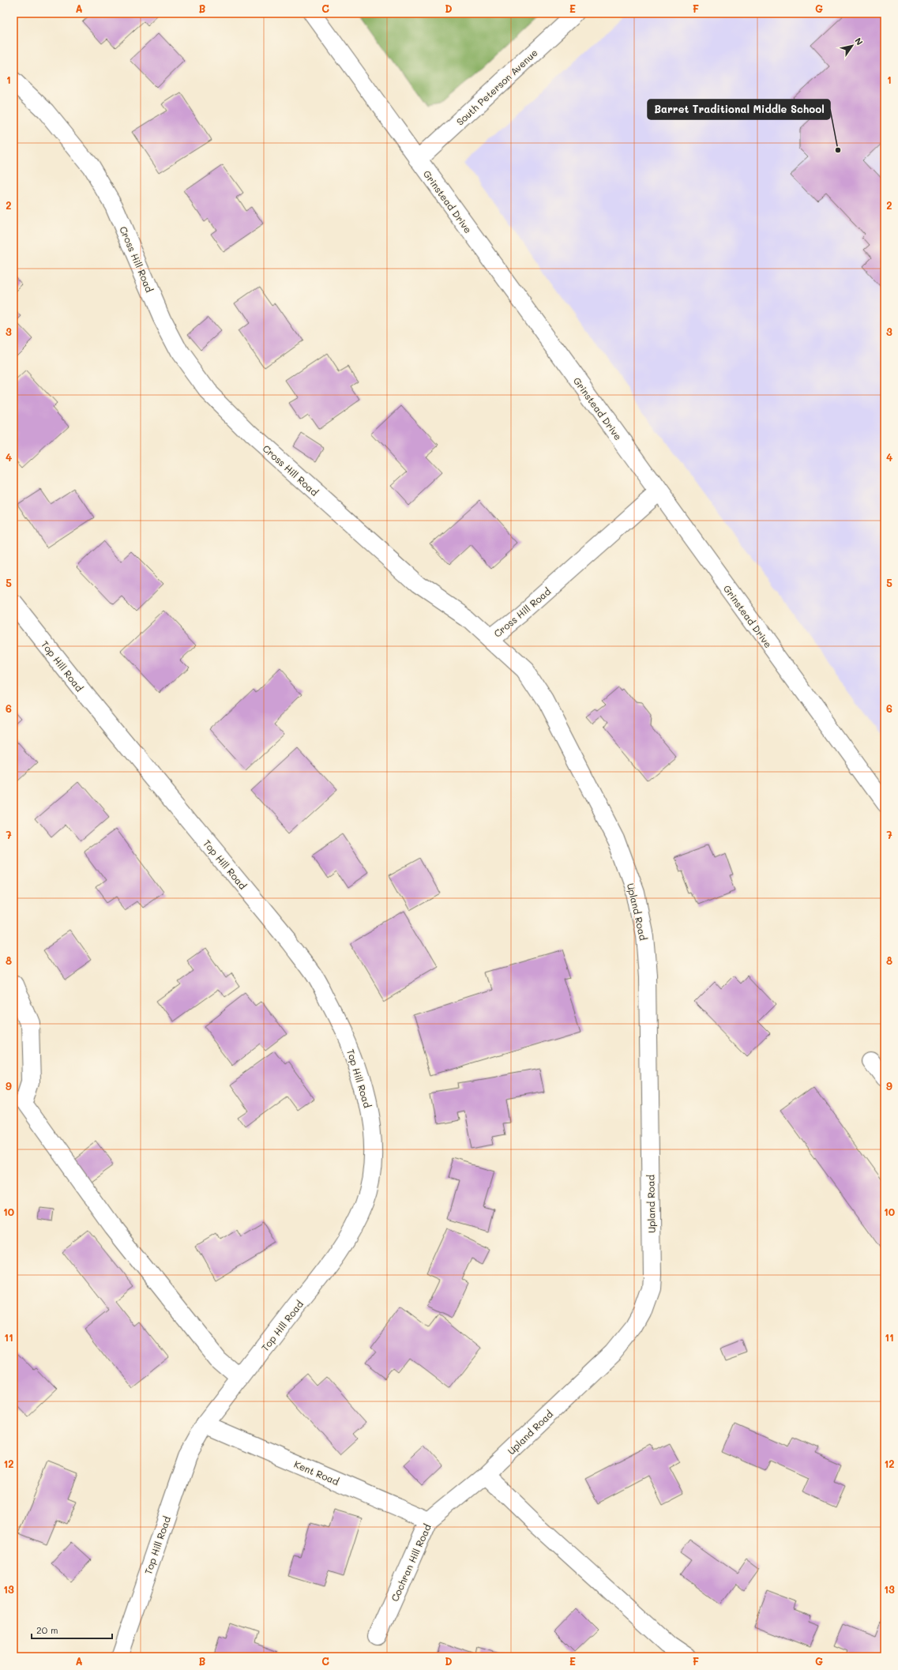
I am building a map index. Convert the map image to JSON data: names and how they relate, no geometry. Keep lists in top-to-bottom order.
{
  "streets": {
    "street": [
      "South Peterson Avenue",
      "Grinstead Drive",
      "Cross Hill Road",
      "Top Hill Road",
      "Upland Road",
      "Kent Road",
      "Cochran Hill Road"
    ]
  },
  "crossings": [
    ["South Peterson Avenue", "Grinstead Drive"],
    ["Grinstead Drive", "Cross Hill Road"],
    ["Cross Hill Road", "Upland Road"],
    ["Top Hill Road", "Kent Road"],
    ["Upland Road", "Cochran Hill Road"],
    ["Kent Road", "Cochran Hill Road"]
  ],
  "places": ["Barret Traditional Middle School"],
  "scale_bar": "20 m",
  "north": "top right",
  "grid": {
    "columns": [
      "A",
      "B",
      "C",
      "D",
      "E",
      "F",
      "G"
    ],
    "rows": [
      "1",
      "2",
      "3",
      "4",
      "5",
      "6",
      "7",
      "8",
      "9",
      "10",
      "11",
      "12",
      "13"
    ]
  }
}
